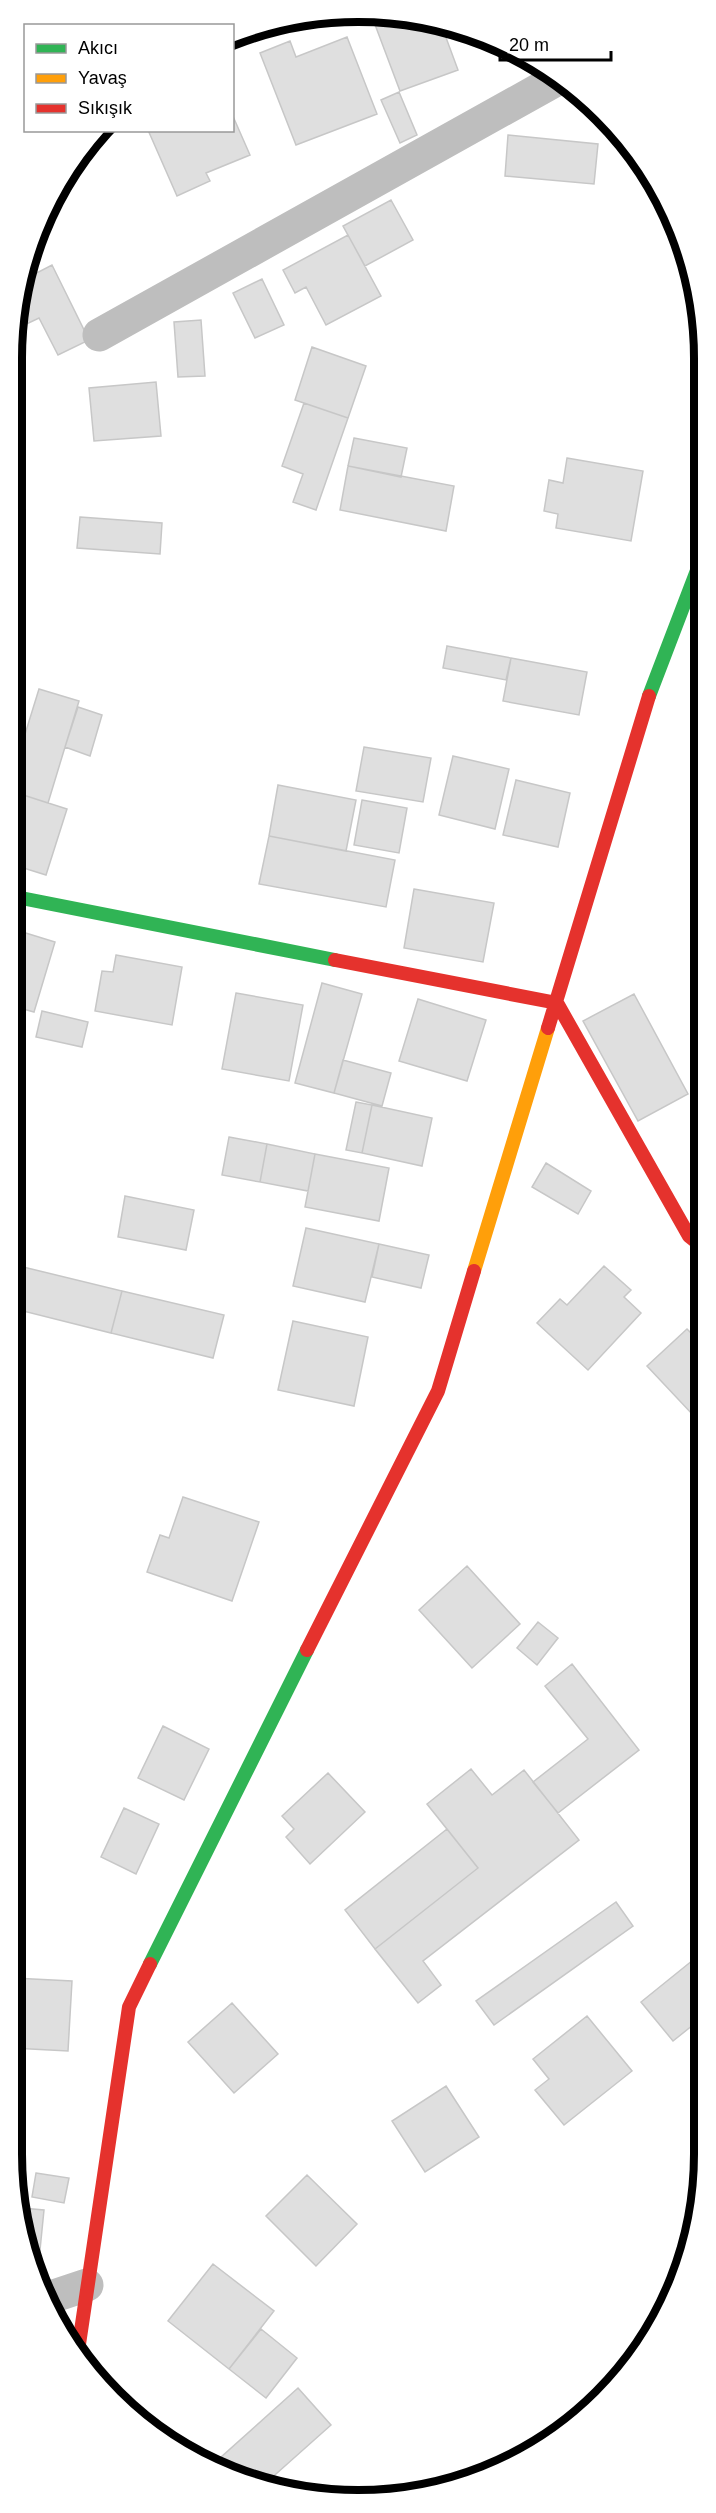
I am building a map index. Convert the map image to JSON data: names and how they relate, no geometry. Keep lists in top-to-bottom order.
{
  "legend": ["Akıcı", "Yavaş", "Sıkışık"],
  "scale_bar": "20 m"
}
